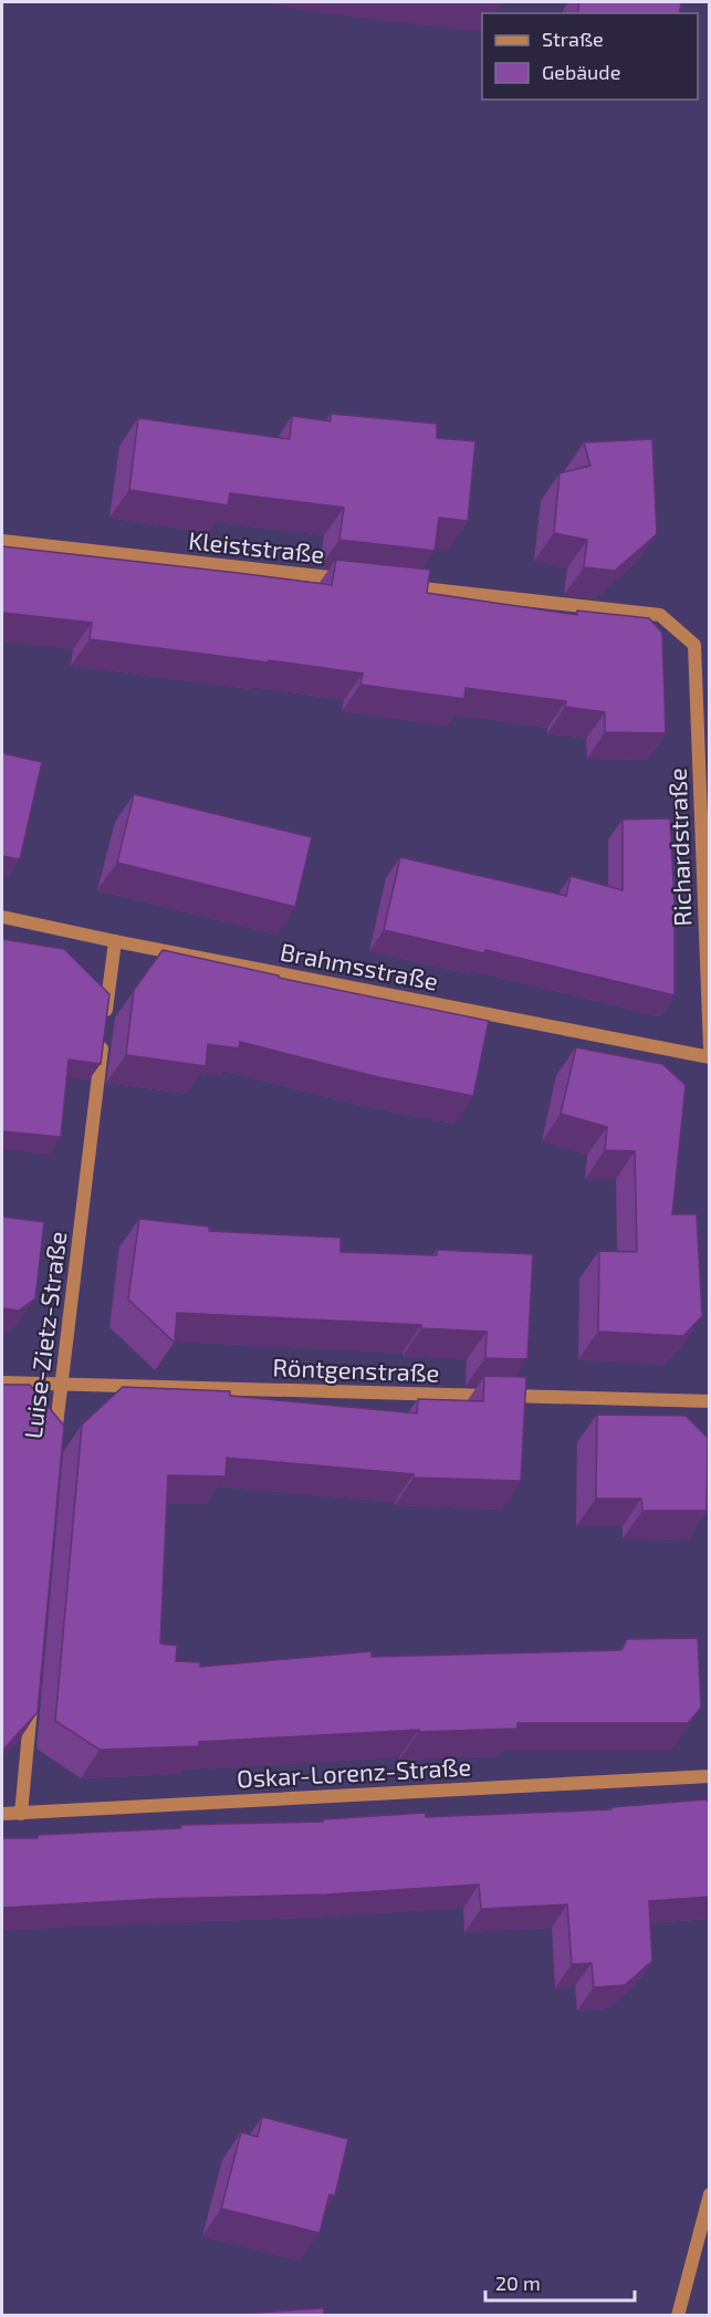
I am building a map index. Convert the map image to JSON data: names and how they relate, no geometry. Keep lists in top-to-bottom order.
{
  "streets": {
    "street": [
      "Kleiststraße",
      "Richardstraße",
      "Brahmsstraße",
      "Luise-Zietz-Straße",
      "Röntgenstraße",
      "Oskar-Lorenz-Straße"
    ]
  },
  "crossings": [
    ["Brahmsstraße", "Luise-Zietz-Straße"],
    ["Luise-Zietz-Straße", "Röntgenstraße"]
  ],
  "legend": ["Straße", "Gebäude"],
  "scale_bar": "20 m"
}
